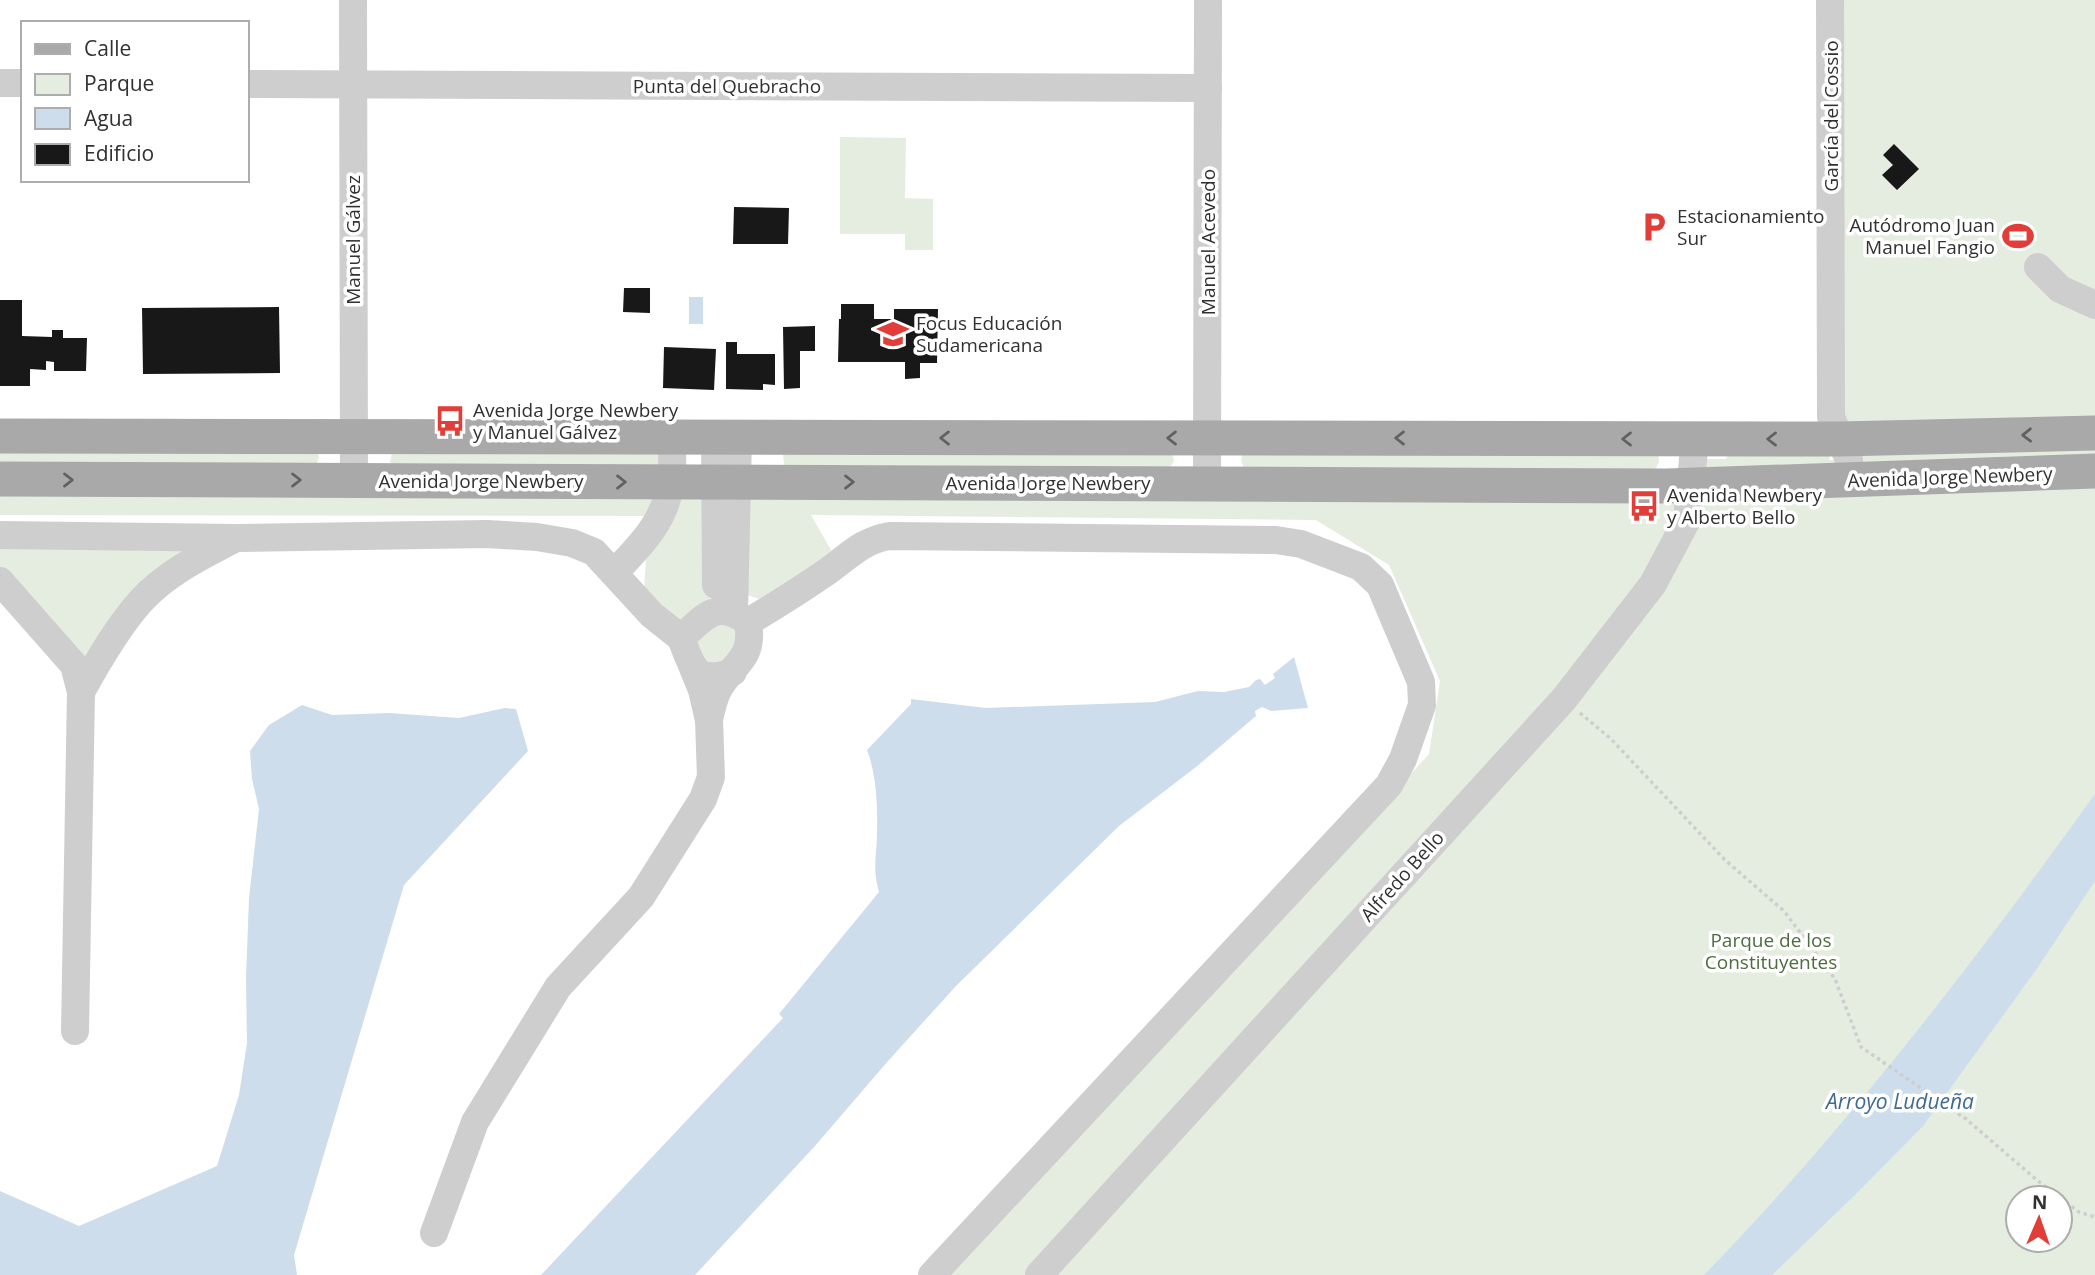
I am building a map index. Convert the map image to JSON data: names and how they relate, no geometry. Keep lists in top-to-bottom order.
{
  "streets": {
    "main road": ["Avenida Jorge Newbery"],
    "street": [
      "Punta del Quebracho",
      "García del Cossio",
      "Manuel Gálvez",
      "Manuel Acevedo",
      "Alfredo Bello"
    ]
  },
  "crossings": [
    ["Punta del Quebracho", "Manuel Gálvez"],
    ["Punta del Quebracho", "Manuel Acevedo"],
    ["García del Cossio", "Avenida Jorge Newbery"],
    ["Manuel Gálvez", "Avenida Jorge Newbery"],
    ["Manuel Acevedo", "Avenida Jorge Newbery"],
    ["Avenida Jorge Newbery", "Alfredo Bello"]
  ],
  "water": ["Arroyo Ludueña"],
  "parks": ["Parque de los Constituyentes"],
  "places": {
    "parking": ["Estacionamiento Sur"],
    "sports": ["Autódromo Juan Manuel Fangio"],
    "school or university": ["Focus Educación Sudamericana"],
    "bus stop": ["Avenida Jorge Newbery y Manuel Gálvez", "Avenida Newbery y Alberto Bello"]
  },
  "legend": [
    "Calle",
    "Parque",
    "Agua",
    "Edificio"
  ],
  "north": "top"
}
